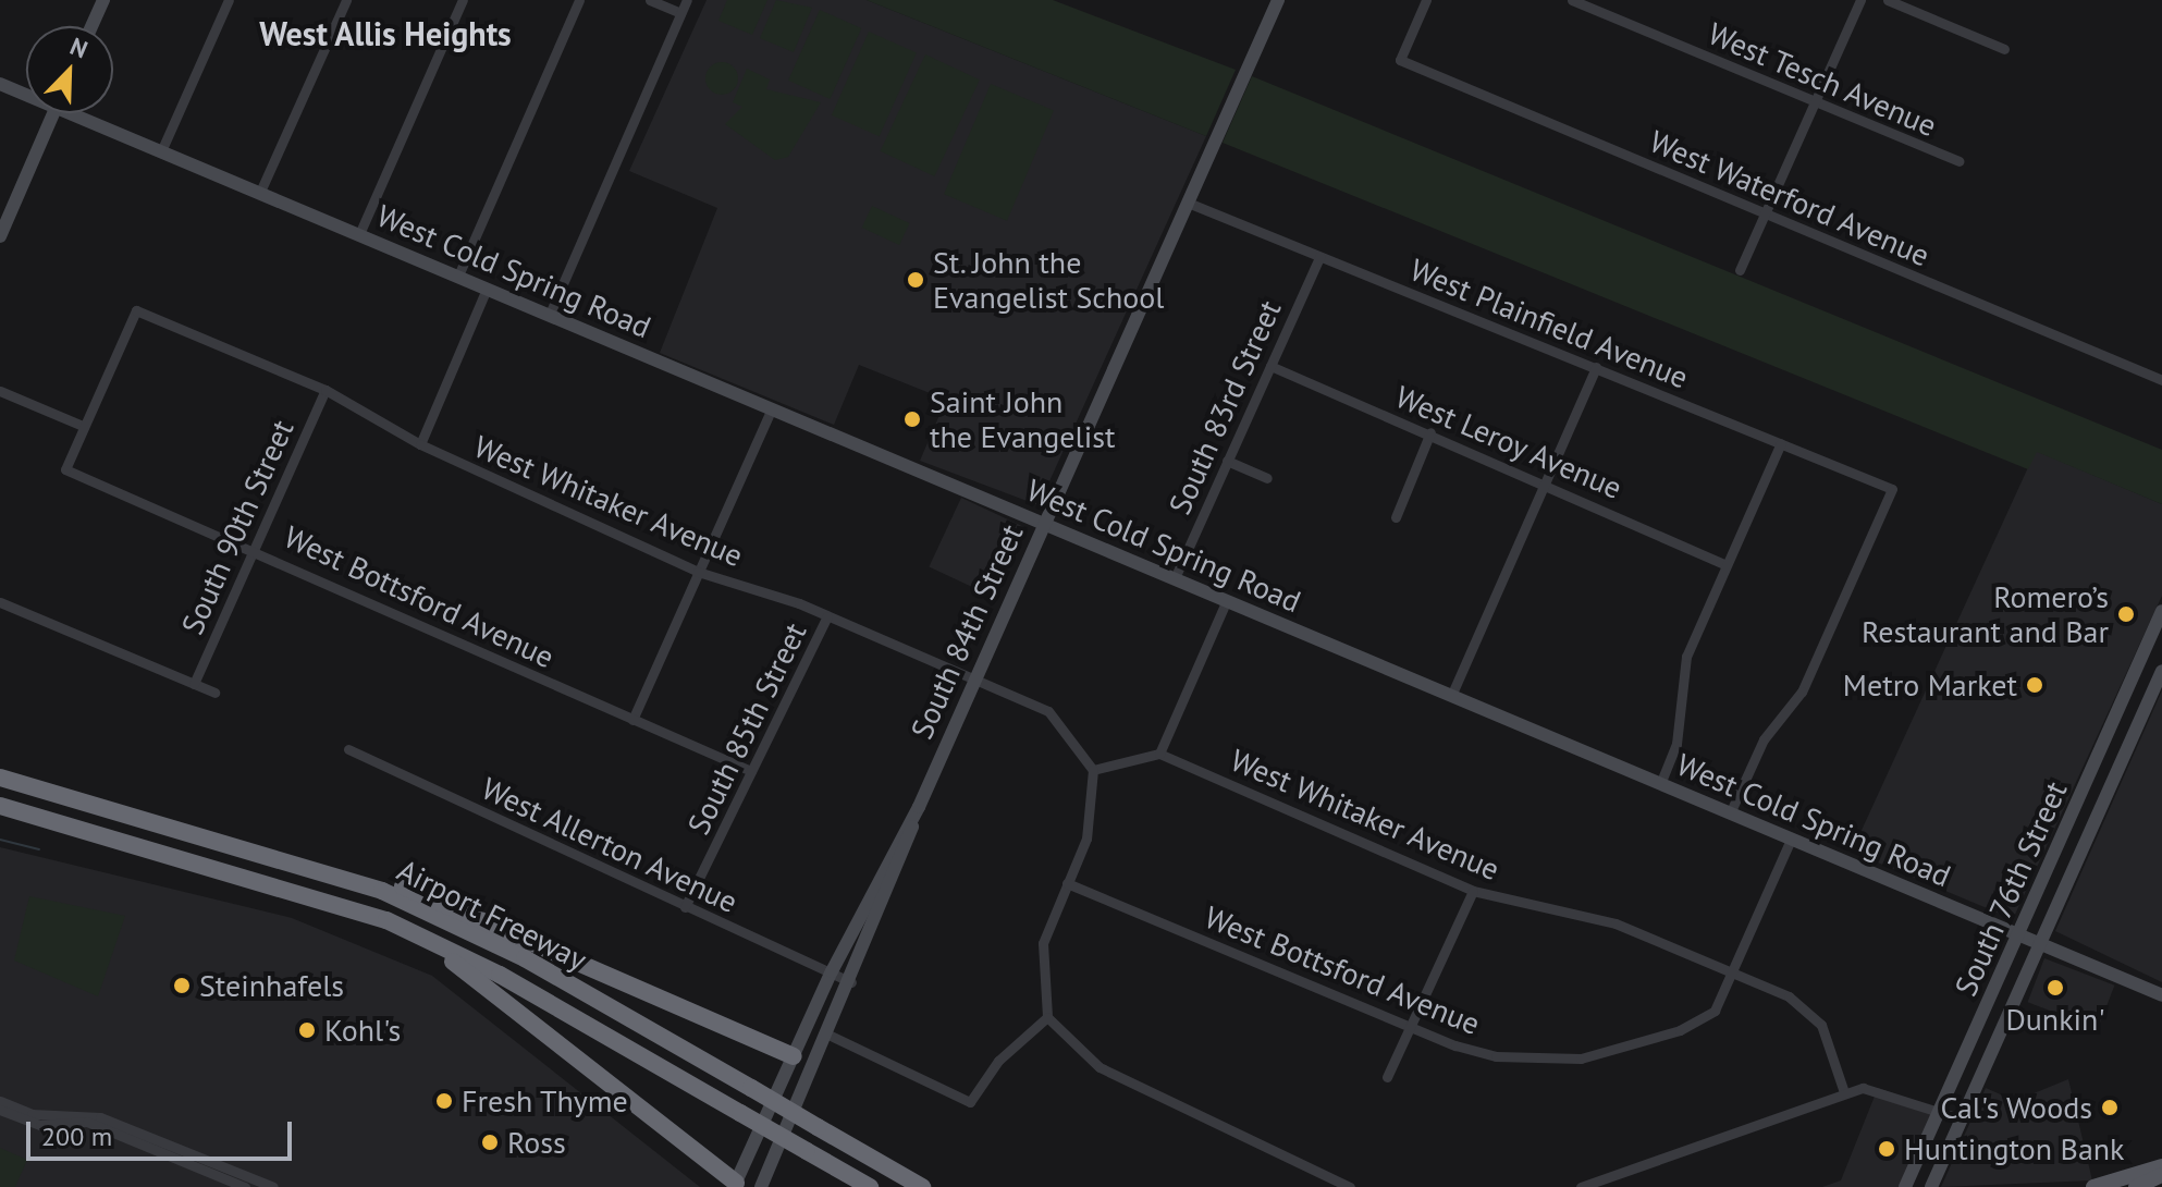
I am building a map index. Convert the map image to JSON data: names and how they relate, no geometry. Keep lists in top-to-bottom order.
{
  "streets": {
    "highway": ["Airport Freeway"],
    "street": [
      "West Tesch Avenue",
      "West Waterford Avenue",
      "West Cold Spring Road",
      "West Plainfield Avenue",
      "South 83rd Street",
      "West Leroy Avenue",
      "West Whitaker Avenue",
      "South 90th Street",
      "West Bottsford Avenue",
      "South 84th Street",
      "South 85th Street",
      "West Allerton Avenue",
      "South 76th Street"
    ]
  },
  "crossings": [
    ["West Cold Spring Road", "West Plainfield Avenue"],
    ["West Cold Spring Road", "South 83rd Street"],
    ["West Cold Spring Road", "West Bottsford Avenue"],
    ["West Cold Spring Road", "South 84th Street"],
    ["West Cold Spring Road", "South 76th Street"],
    ["West Plainfield Avenue", "South 83rd Street"],
    ["West Plainfield Avenue", "South 84th Street"],
    ["South 83rd Street", "West Leroy Avenue"],
    ["West Whitaker Avenue", "South 90th Street"],
    ["West Whitaker Avenue", "West Bottsford Avenue"],
    ["West Whitaker Avenue", "South 84th Street"],
    ["West Whitaker Avenue", "South 85th Street"],
    ["South 90th Street", "West Bottsford Avenue"],
    ["West Bottsford Avenue", "South 85th Street"],
    ["South 84th Street", "West Allerton Avenue"],
    ["South 85th Street", "West Allerton Avenue"]
  ],
  "districts": ["West Allis Heights"],
  "places": [
    "St. John the Evangelist School",
    "Saint John the Evangelist",
    "Romero’s Restaurant and Bar",
    "Metro Market",
    "Steinhafels",
    "Dunkin'",
    "Kohl's",
    "Fresh Thyme",
    "Cal's Woods",
    "Ross",
    "Huntington Bank"
  ],
  "scale_bar": "200 m",
  "north": "top right"
}
